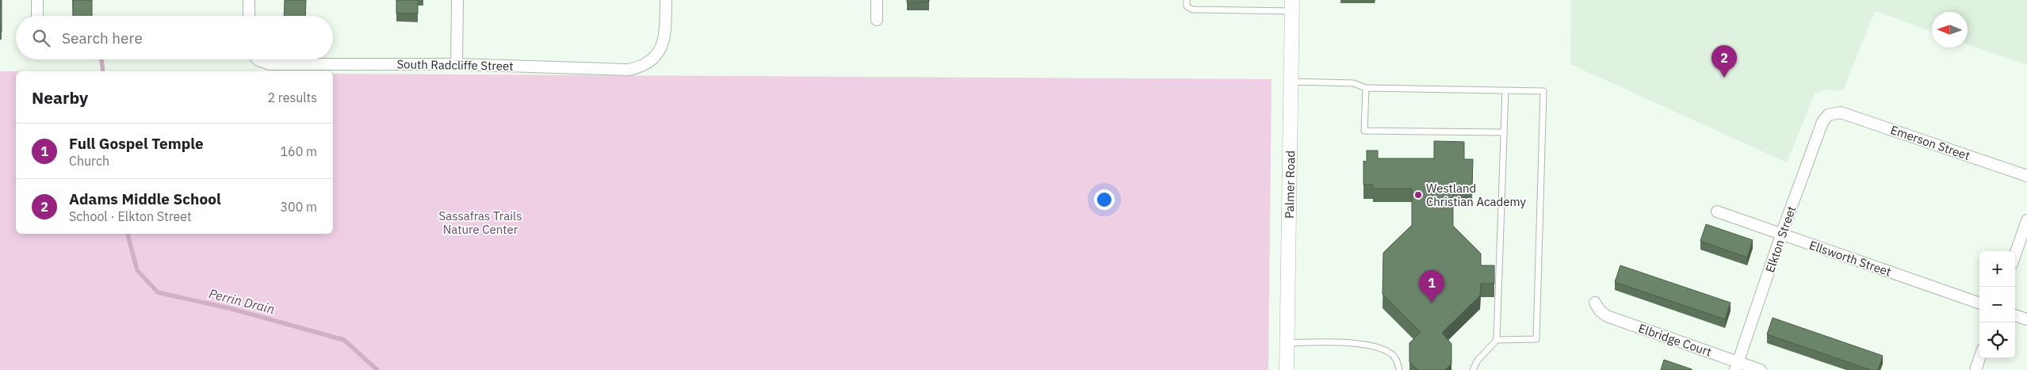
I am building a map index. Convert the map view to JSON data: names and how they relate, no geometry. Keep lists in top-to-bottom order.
{
  "streets": {
    "street": [
      "South Radcliffe Street",
      "Emerson Street",
      "Palmer Road",
      "Elkton Street",
      "Ellsworth Street",
      "Elbridge Court"
    ]
  },
  "crossings": [
    ["Emerson Street", "Elkton Street"],
    ["Elkton Street", "Ellsworth Street"],
    ["Elkton Street", "Elbridge Court"]
  ],
  "water": ["Perrin Drain"],
  "parks": ["Sassafras Trails Nature Center"],
  "places": ["Westland Christian Academy"],
  "north": "left",
  "page": {
    "search": "Search here",
    "pins": ["2", "1"],
    "heading": ["Nearby", "2 results"],
    "list": [
      {
        "mark": "1",
        "name": "Full Gospel Temple",
        "note": "Church",
        "value": "160 m"
      },
      {
        "mark": "2",
        "name": "Adams Middle School",
        "note": "School · Elkton Street",
        "value": "300 m"
      }
    ],
    "map_buttons": ["+", "−"]
  }
}
